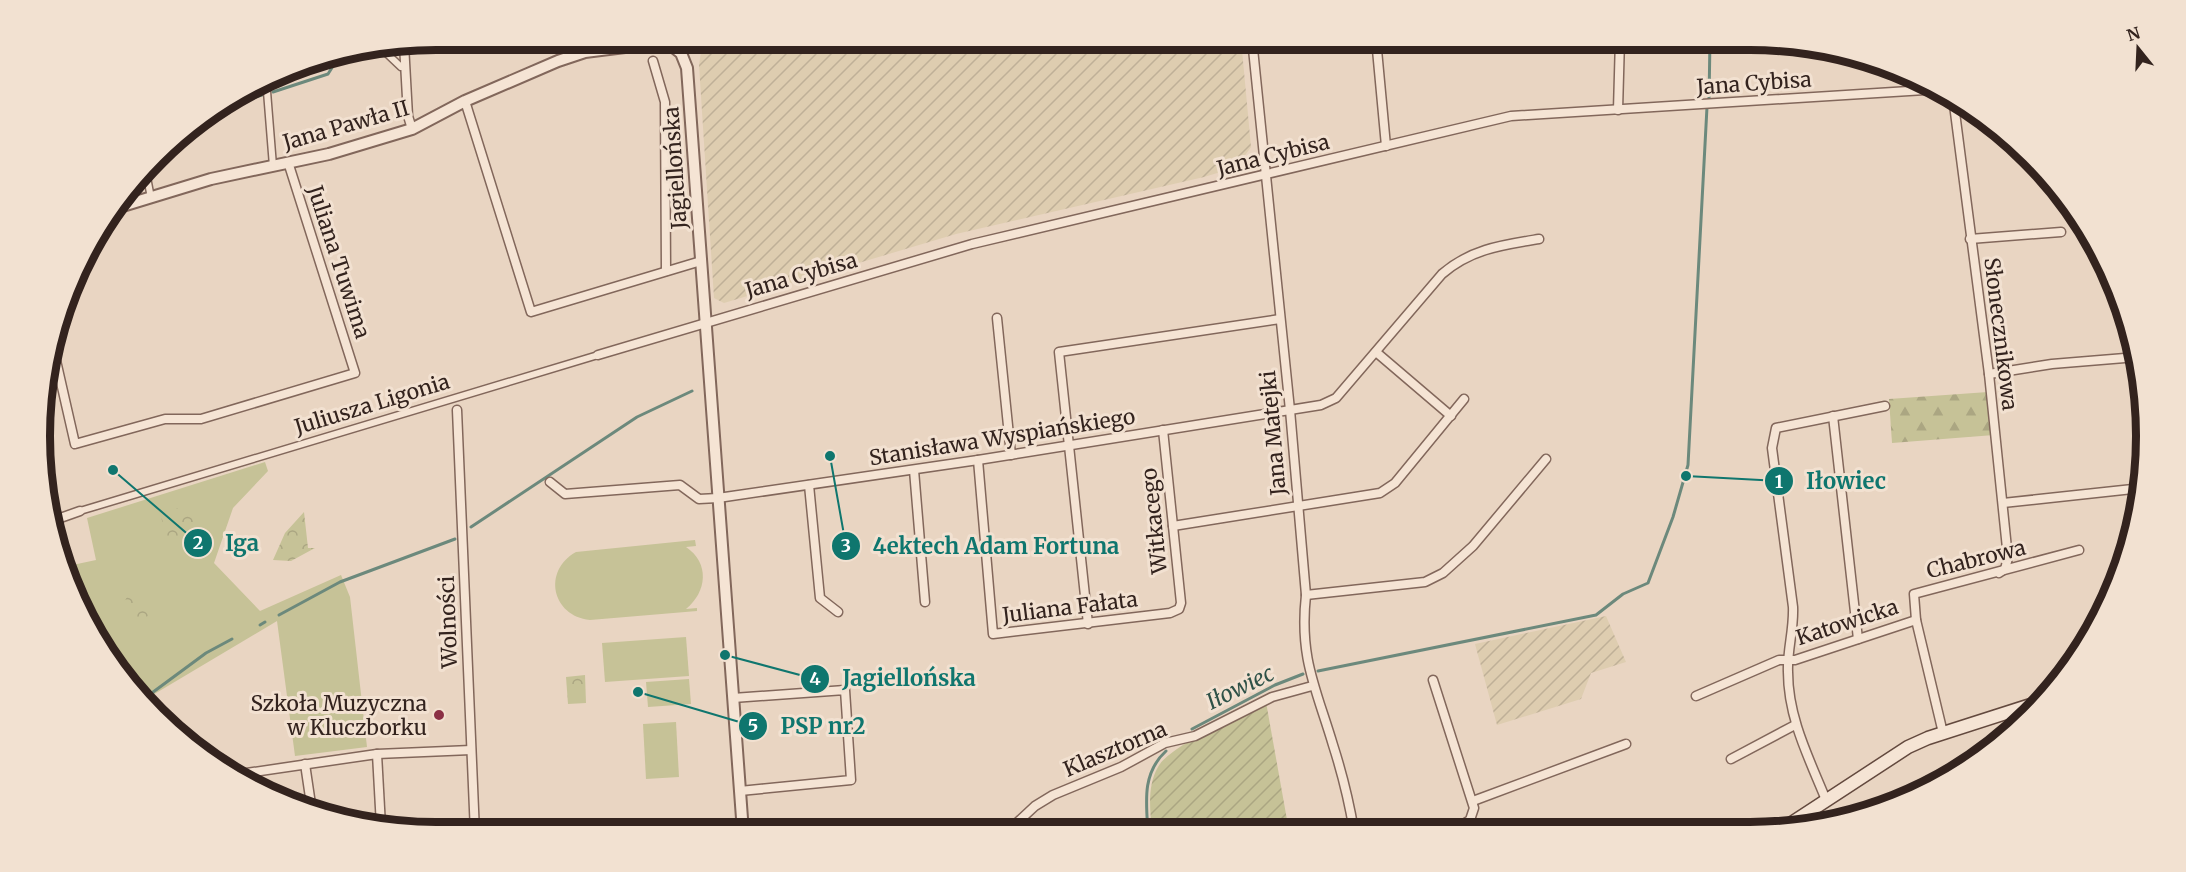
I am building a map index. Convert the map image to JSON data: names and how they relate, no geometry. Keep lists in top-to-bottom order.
{
  "streets": {
    "street": [
      "Jana Cybisa",
      "Jana Pawła II",
      "Jagiellońska",
      "Juliana Tuwima",
      "Słonecznikowa",
      "Juliusza Ligonia",
      "Jana Matejki",
      "Stanisława Wyspiańskiego",
      "Witkacego",
      "Chabrowa",
      "Juliana Fałata",
      "Wolności",
      "Katowicka",
      "Klasztorna"
    ]
  },
  "crossings": [
    ["Jana Cybisa", "Jagiellońska"],
    ["Jana Cybisa", "Juliusza Ligonia"],
    ["Jana Cybisa", "Jana Matejki"],
    ["Jana Pawła II", "Jagiellońska"],
    ["Jana Pawła II", "Juliana Tuwima"],
    ["Jagiellońska", "Juliusza Ligonia"],
    ["Jagiellońska", "Stanisława Wyspiańskiego"],
    ["Słonecznikowa", "Chabrowa"],
    ["Jana Matejki", "Stanisława Wyspiańskiego"],
    ["Jana Matejki", "Klasztorna"],
    ["Stanisława Wyspiańskiego", "Witkacego"],
    ["Stanisława Wyspiańskiego", "Juliana Fałata"],
    ["Witkacego", "Juliana Fałata"],
    ["Chabrowa", "Katowicka"]
  ],
  "water": ["Iłowiec"],
  "places": [
    "4ektech Adam Fortuna",
    "Iga",
    "Iłowiec",
    "Jagiellońska",
    "PSP nr2",
    "Szkoła Muzyczna w Kluczborku"
  ],
  "north": "top"
}
